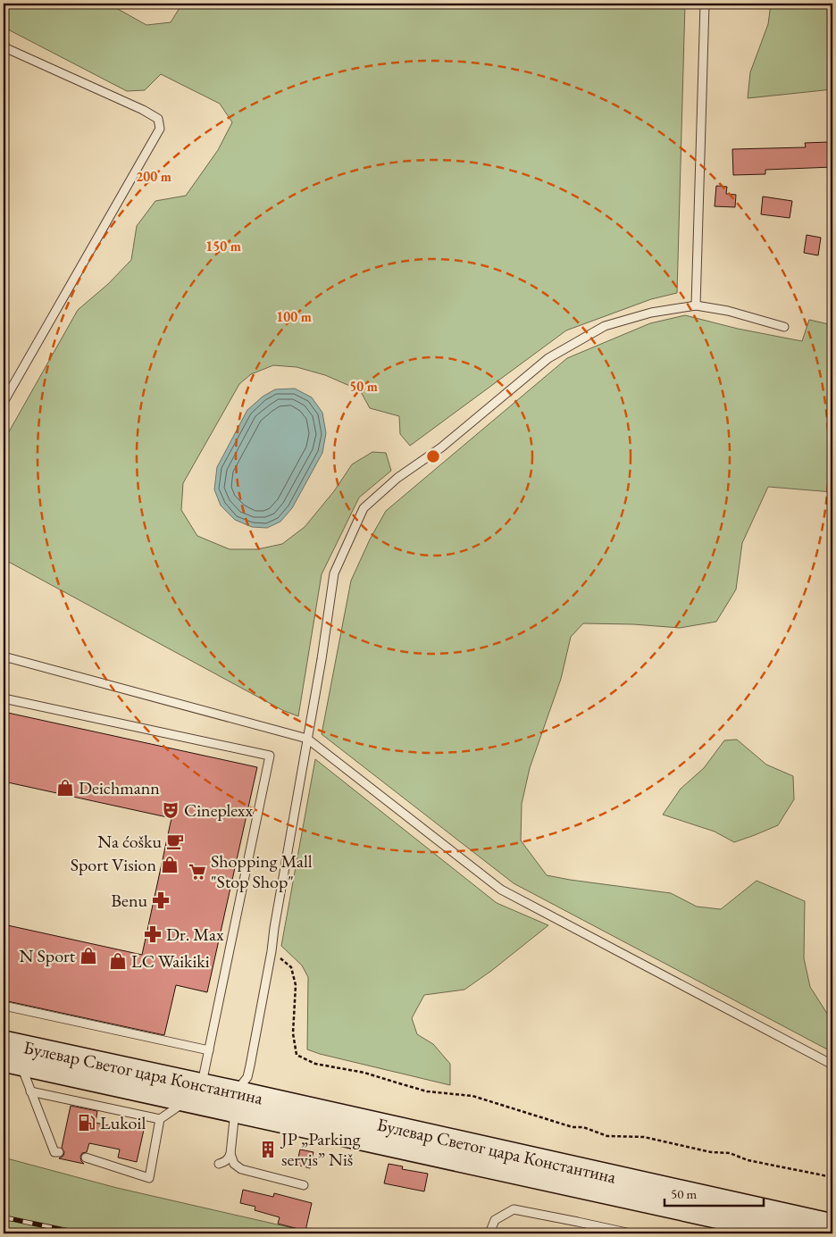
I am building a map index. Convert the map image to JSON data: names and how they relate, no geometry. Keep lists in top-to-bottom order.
{
  "streets": {
    "main road": ["Булевар Светог цара Константина"]
  },
  "places": {
    "shop": [
      "Deichmann",
      "Sport Vision",
      "N Sport",
      "LC Waikiki"
    ],
    "theatre": ["Cineplexx"],
    "cafe": ["Na ćošku"],
    "supermarket": ["Shopping Mall \"Stop Shop\""],
    "pharmacy": ["Benu", "Dr. Max"],
    "fuel station": ["Lukoil"],
    "building": ["JP „Parking servis” Niš"]
  },
  "scale_bar": "50 m",
  "rings": [
    "200 m",
    "150 m",
    "100 m",
    "50 m"
  ]
}
